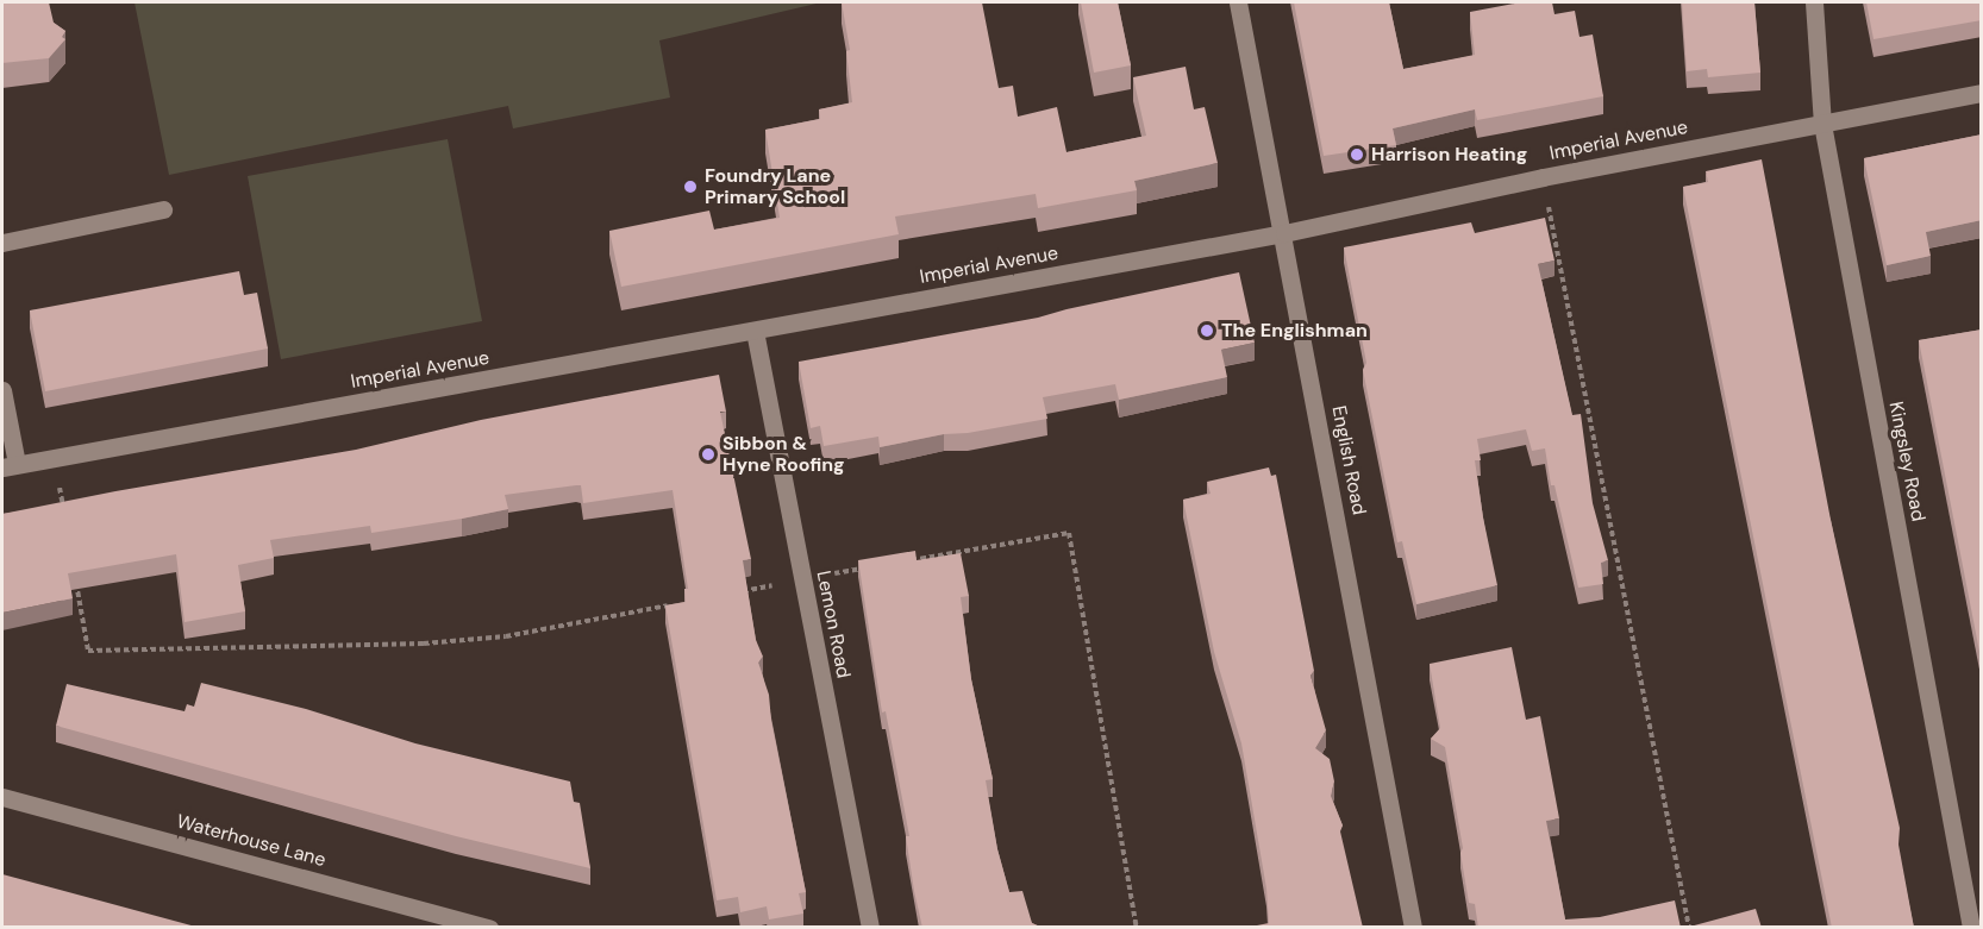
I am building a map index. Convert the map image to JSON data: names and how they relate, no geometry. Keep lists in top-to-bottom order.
{
  "streets": {
    "street": [
      "Imperial Avenue",
      "English Road",
      "Kingsley Road",
      "Lemon Road",
      "Waterhouse Lane"
    ]
  },
  "crossings": [
    ["Imperial Avenue", "English Road"],
    ["Imperial Avenue", "Kingsley Road"],
    ["Imperial Avenue", "Lemon Road"]
  ],
  "places": [
    "Harrison Heating",
    "Foundry Lane Primary School",
    "The Englishman",
    "Sibbon & Hyne Roofing"
  ]
}
